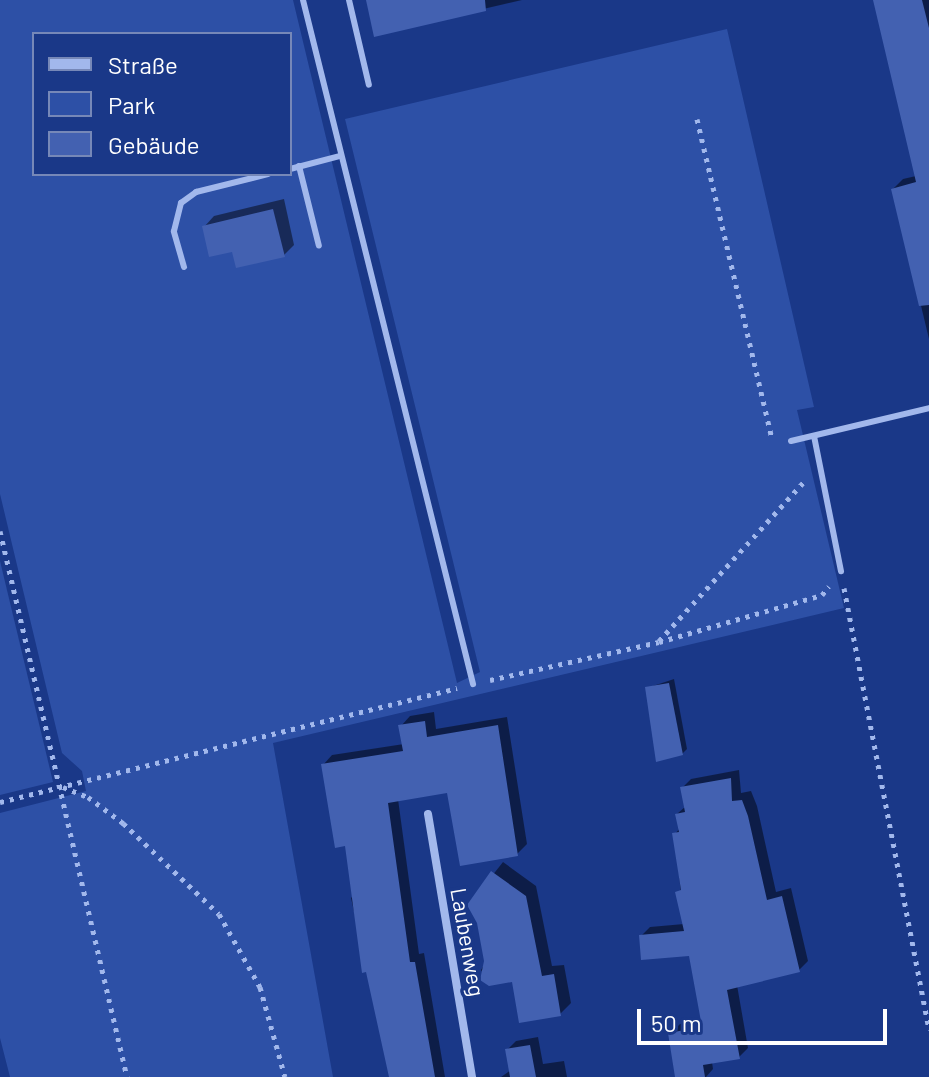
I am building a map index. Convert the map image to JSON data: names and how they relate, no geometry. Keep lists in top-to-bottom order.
{
  "streets": {
    "street": ["Laubenweg"]
  },
  "legend": ["Straße", "Park", "Gebäude"],
  "scale_bar": "50 m"
}
